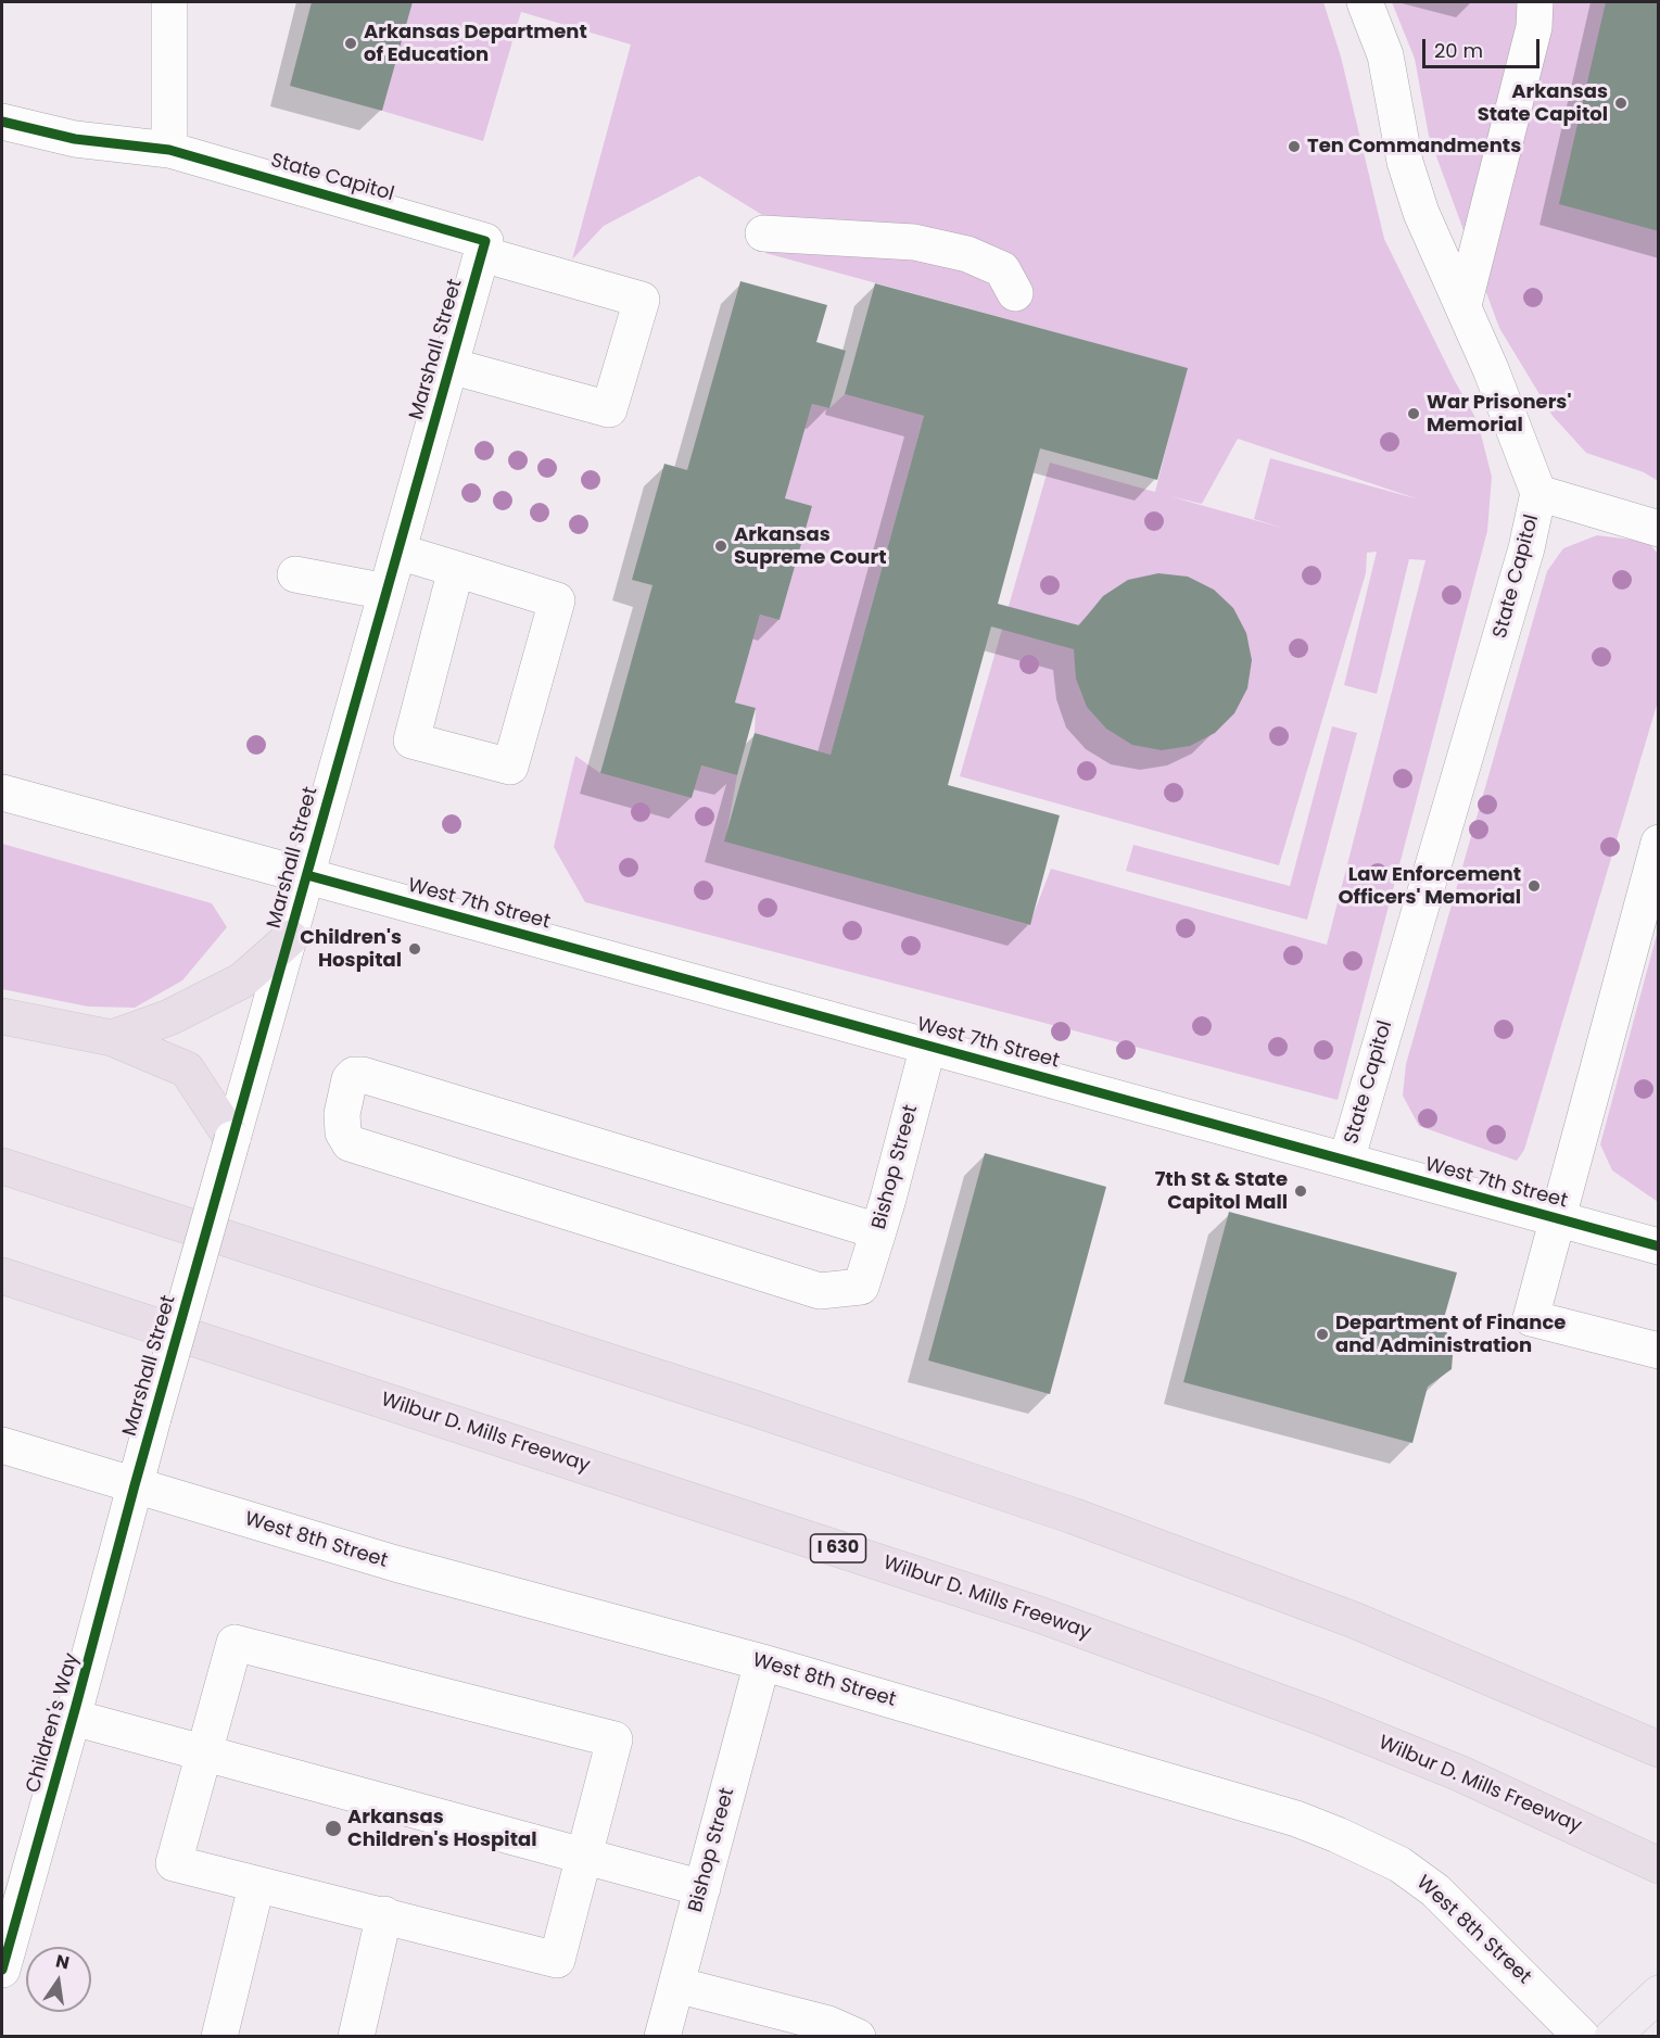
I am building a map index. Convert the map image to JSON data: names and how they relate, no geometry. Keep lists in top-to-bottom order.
{
  "streets": {
    "highway": ["Wilbur D. Mills Freeway", "I 630"],
    "street": [
      "State Capitol",
      "Marshall Street",
      "West 7th Street",
      "Bishop Street",
      "West 8th Street",
      "Children's Way"
    ]
  },
  "crossings": [
    ["State Capitol", "Marshall Street"],
    ["State Capitol", "West 7th Street"],
    ["Marshall Street", "West 7th Street"],
    ["Marshall Street", "West 8th Street"],
    ["Marshall Street", "Children's Way"],
    ["West 7th Street", "Bishop Street"],
    ["Bishop Street", "West 8th Street"],
    ["West 8th Street", "Children's Way"]
  ],
  "places": [
    "Arkansas Department of Education",
    "Arkansas State Capitol",
    "Ten Commandments",
    "War Prisoners' Memorial",
    "Arkansas Supreme Court",
    "Law Enforcement Officers' Memorial",
    "Children's Hospital",
    "7th St & State Capitol Mall",
    "Department of Finance and Administration",
    "Arkansas Children's Hospital"
  ],
  "scale_bar": "20 m",
  "north": "top"
}
